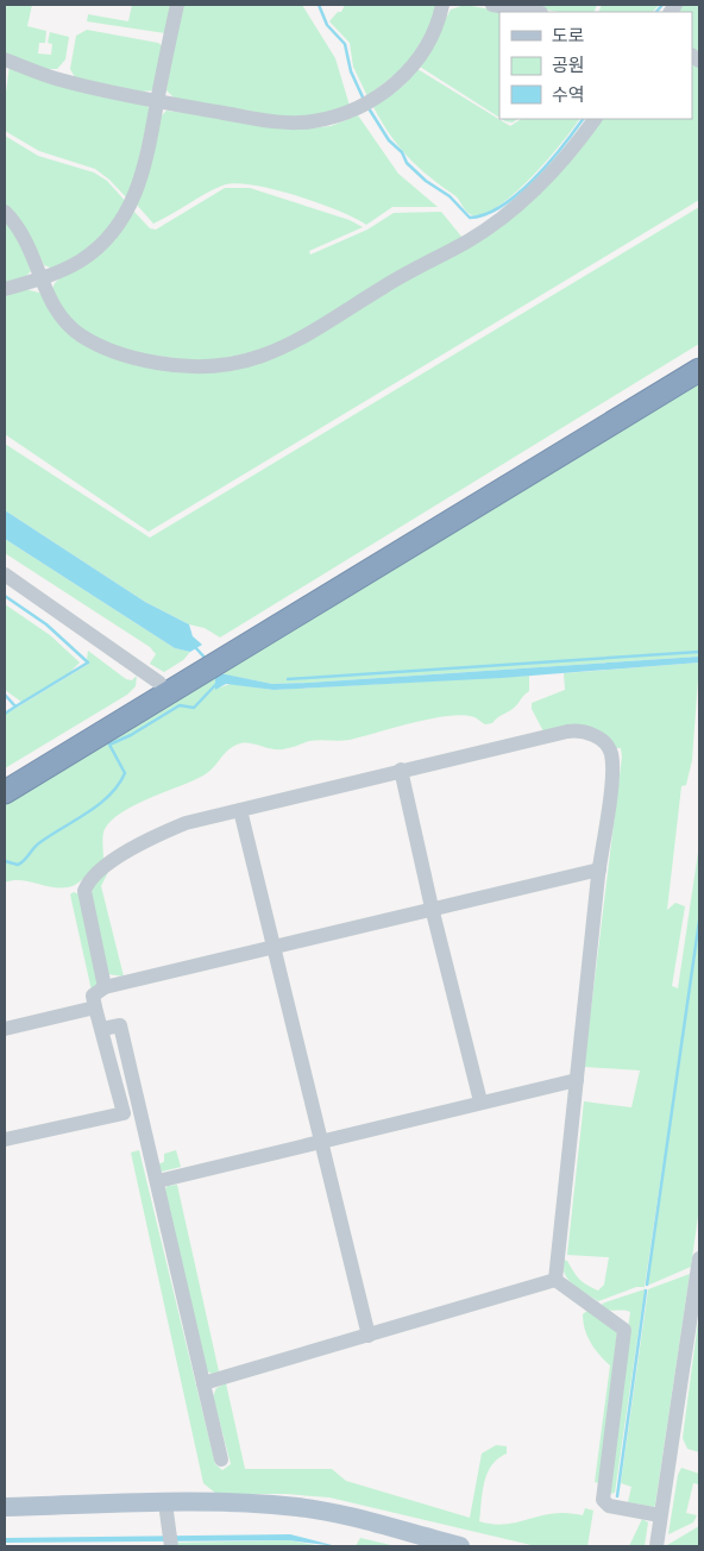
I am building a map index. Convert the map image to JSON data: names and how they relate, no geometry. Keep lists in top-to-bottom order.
{
  "legend": ["도로", "공원", "수역"]
}
